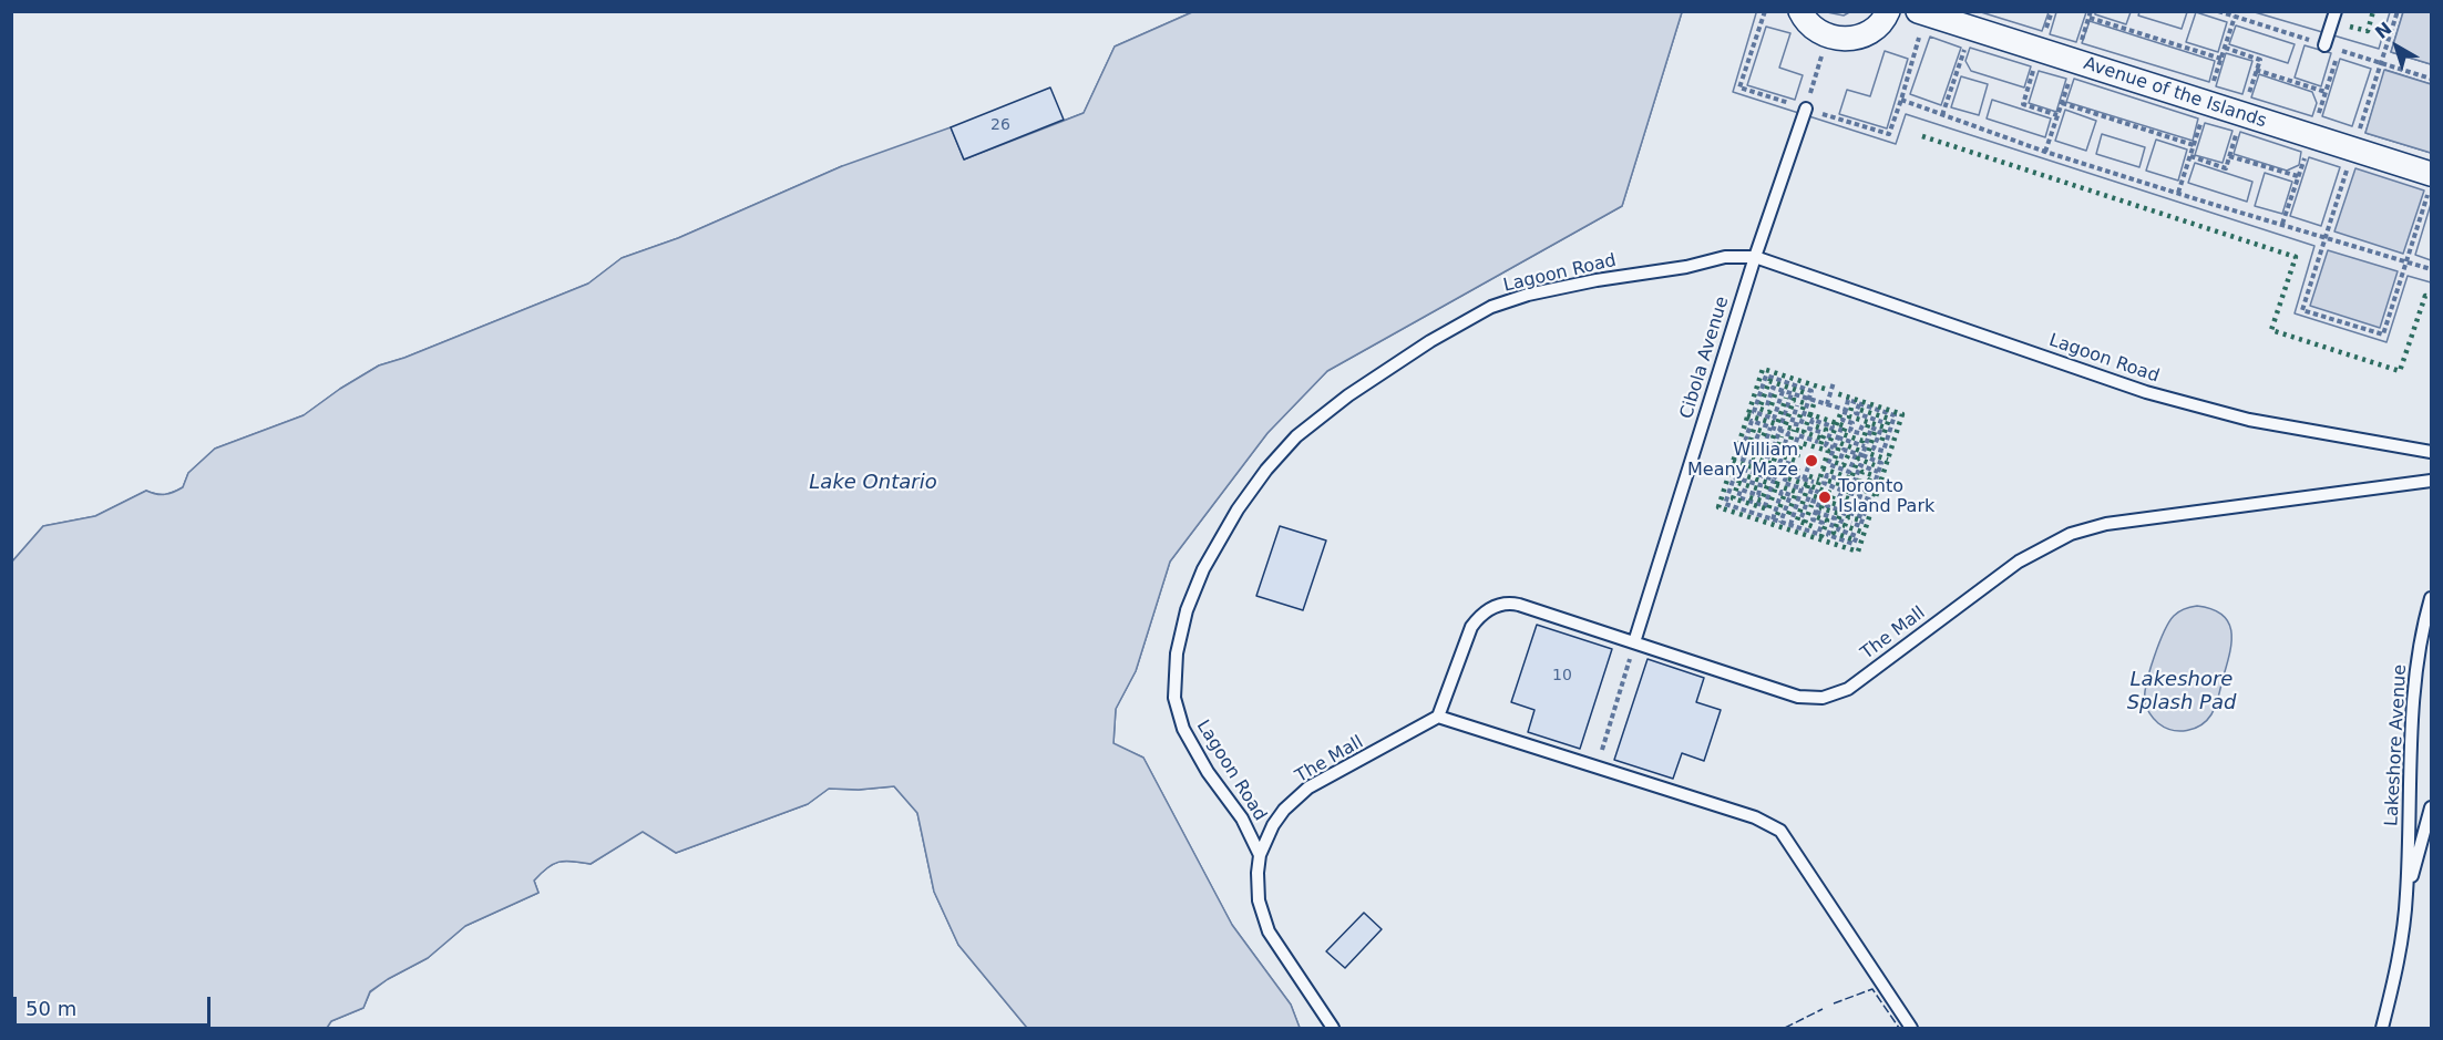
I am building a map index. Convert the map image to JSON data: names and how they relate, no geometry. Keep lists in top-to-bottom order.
{
  "streets": {
    "street": ["Avenue of the Islands"],
    "lane": [
      "Lagoon Road",
      "Cibola Avenue",
      "The Mall",
      "Lakeshore Avenue"
    ]
  },
  "crossings": [
    ["Lagoon Road", "Cibola Avenue"],
    ["Lagoon Road", "The Mall"],
    ["Cibola Avenue", "The Mall"]
  ],
  "water": ["Lake Ontario", "Lakeshore Splash Pad"],
  "places": ["William Meany Maze", "Toronto Island Park"],
  "house_numbers": ["26", "10"],
  "scale_bar": "50 m",
  "north": "top left"
}
